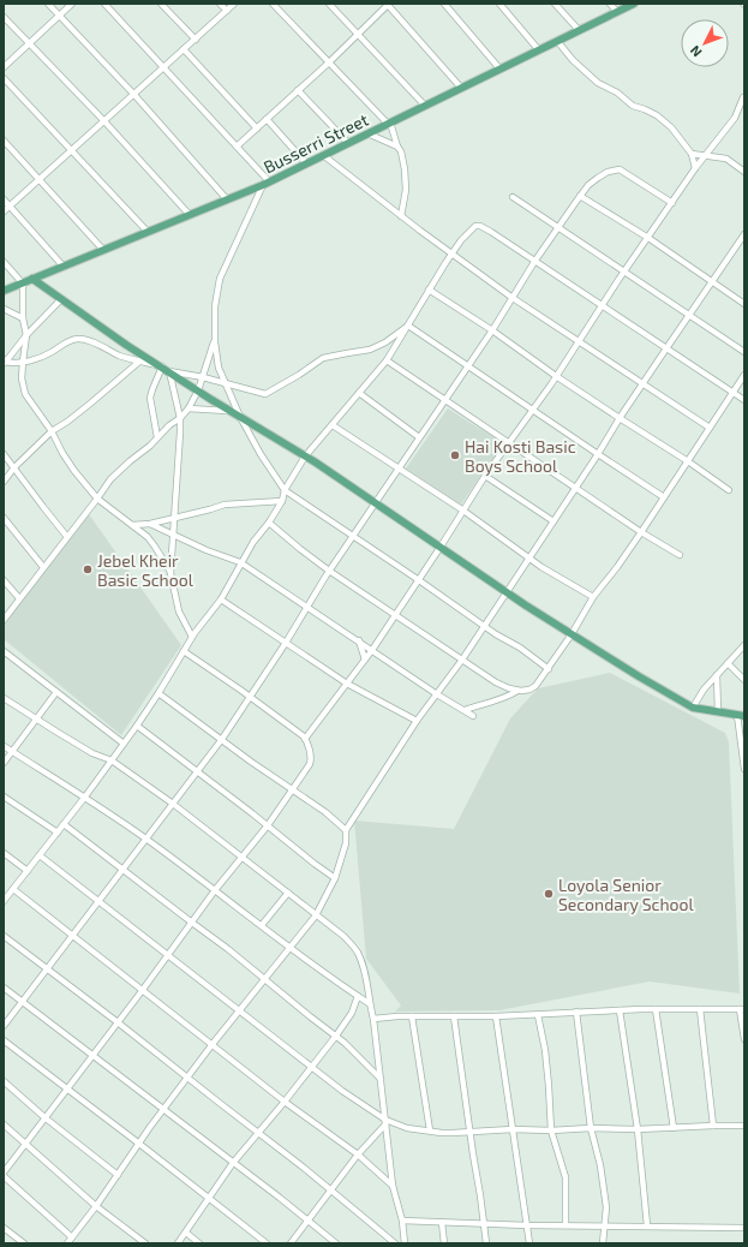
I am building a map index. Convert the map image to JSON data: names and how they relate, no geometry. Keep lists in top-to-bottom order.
{
  "streets": {
    "main road": ["Busserri Street"]
  },
  "places": ["Hai Kosti Basic Boys School", "Jebel Kheir Basic School", "Loyola Senior Secondary School"],
  "north": "bottom left"
}
